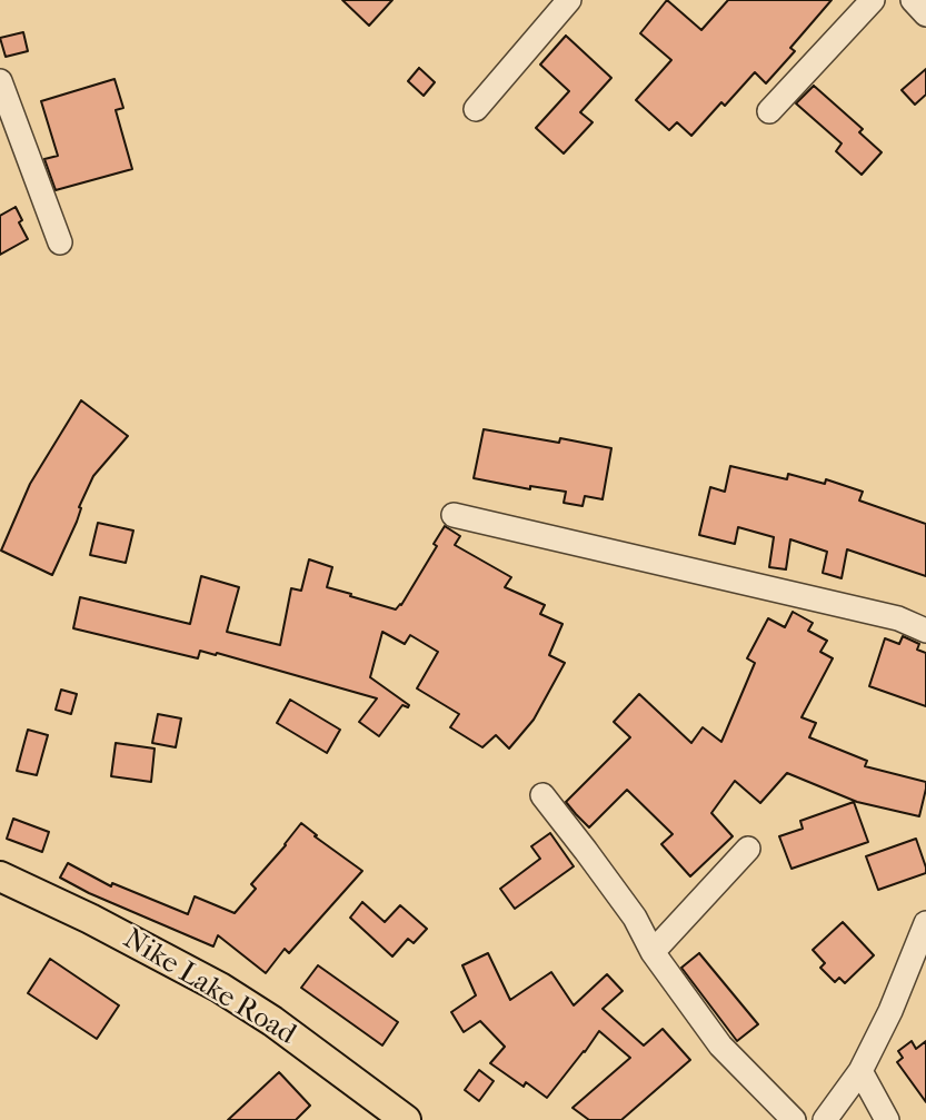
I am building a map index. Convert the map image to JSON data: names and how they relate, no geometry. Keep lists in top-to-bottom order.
{
  "streets": {
    "main road": ["Nike Lake Road"]
  }
}
